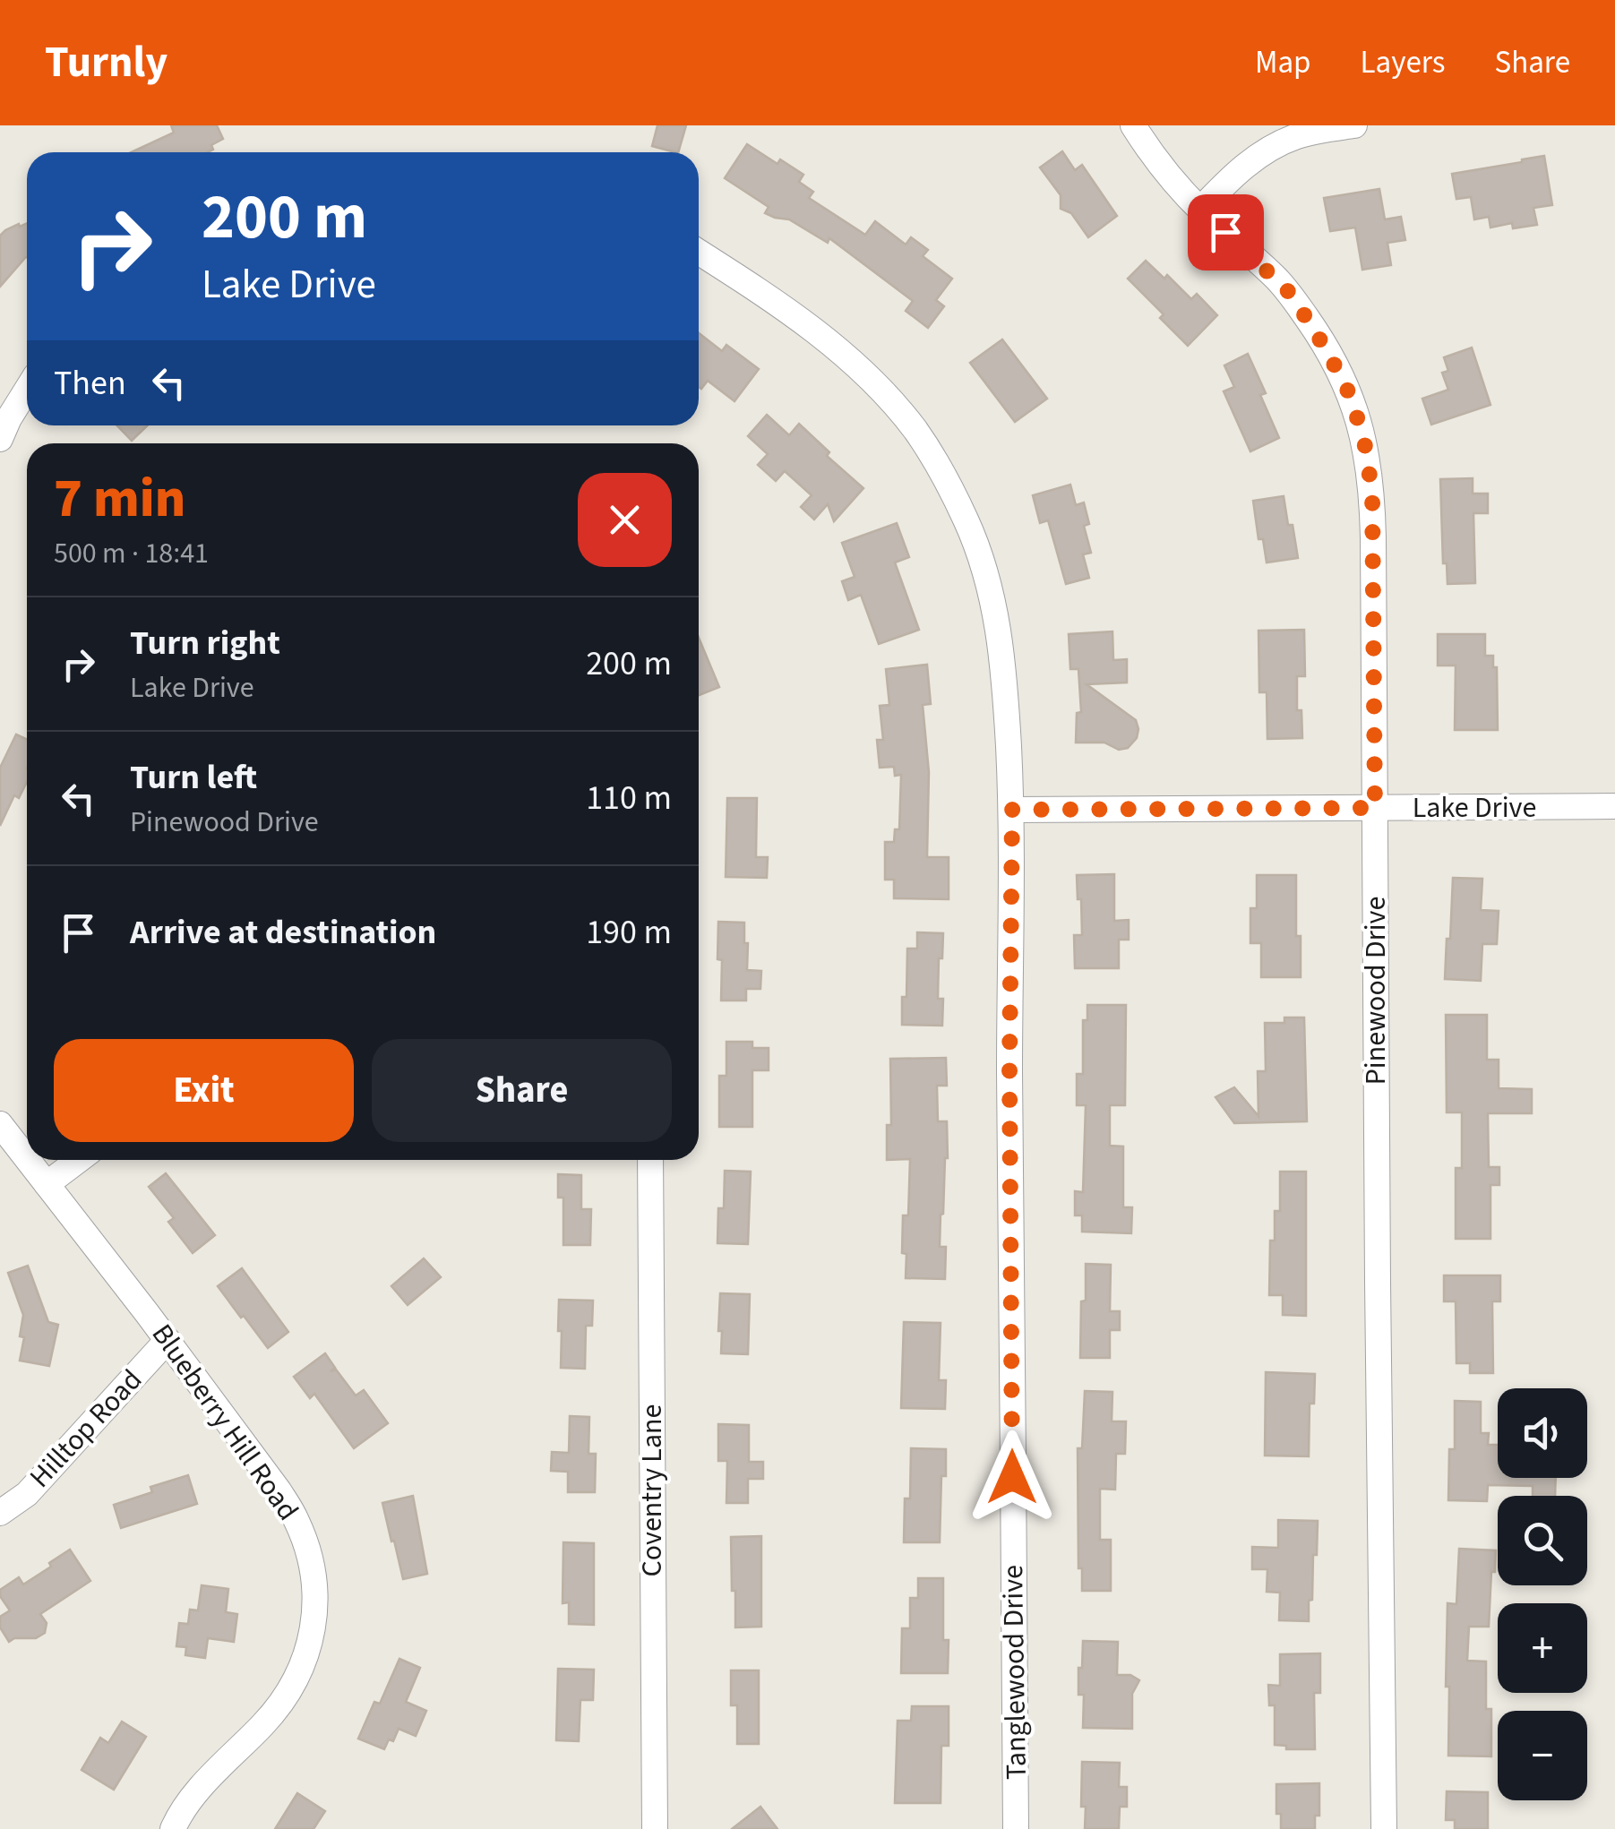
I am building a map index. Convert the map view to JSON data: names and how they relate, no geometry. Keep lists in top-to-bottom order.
{
  "streets": {
    "street": [
      "Lake Drive",
      "Pinewood Drive",
      "Blueberry Hill Road",
      "Hilltop Road",
      "Coventry Lane",
      "Tanglewood Drive"
    ]
  },
  "crossings": [
    ["Lake Drive", "Pinewood Drive"],
    ["Lake Drive", "Tanglewood Drive"],
    ["Blueberry Hill Road", "Hilltop Road"]
  ],
  "page": {
    "header": "Turnly",
    "nav": ["Map", "Layers", "Share"],
    "turn": ["200 m", "Lake Drive"],
    "then": "Then",
    "heading": ["7 min", "500 m · 18:41"],
    "list": [
      {
        "name": "Turn right",
        "note": "Lake Drive",
        "value": "200 m"
      },
      {
        "name": "Turn left",
        "note": "Pinewood Drive",
        "value": "110 m"
      },
      {
        "name": "Arrive at destination",
        "value": "190 m"
      }
    ],
    "buttons": ["Exit", "Share"],
    "map_buttons": ["+", "−"]
  }
}
